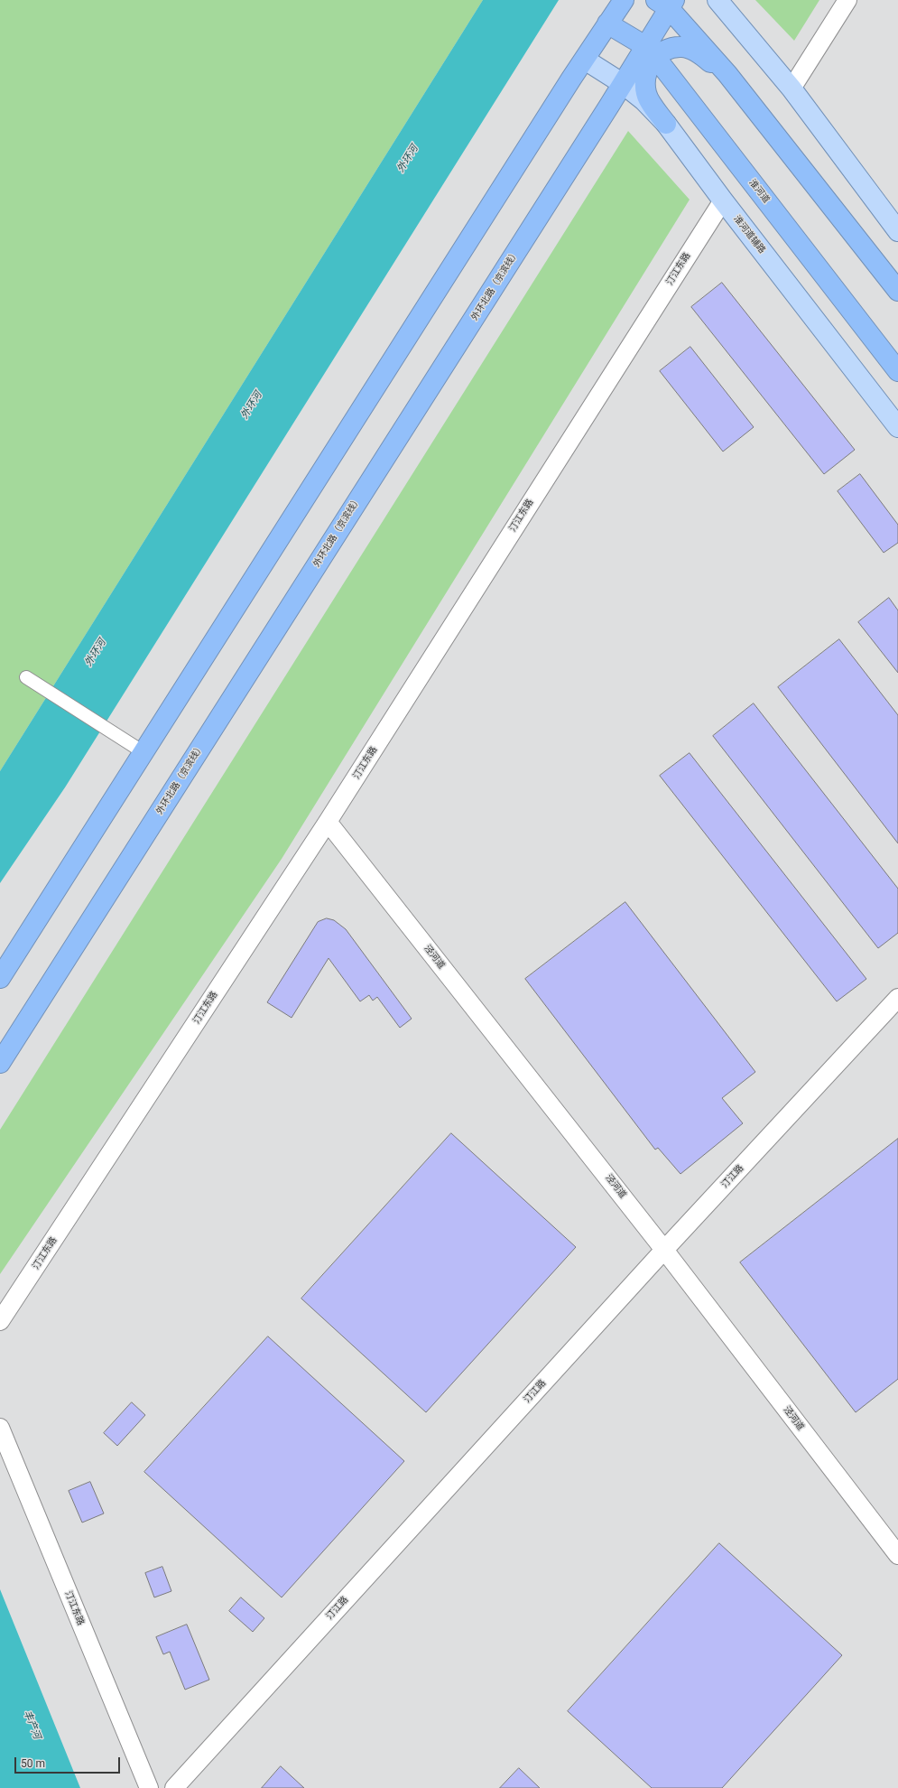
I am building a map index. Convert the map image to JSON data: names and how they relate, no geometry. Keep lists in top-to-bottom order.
{
  "streets": {
    "highway": ["淮河道", "外环北路（京滨线）"],
    "main road": ["淮河道辅路"],
    "street": ["汀江东路", "泾河道", "汀江路"]
  },
  "crossings": [
    ["淮河道", "外环北路（京滨线）"],
    ["淮河道辅路", "汀江东路"],
    ["淮河道辅路", "外环北路（京滨线）"],
    ["汀江东路", "泾河道"],
    ["泾河道", "汀江路"]
  ],
  "water": ["外环河", "丰产河"],
  "scale_bar": "50 m"
}
